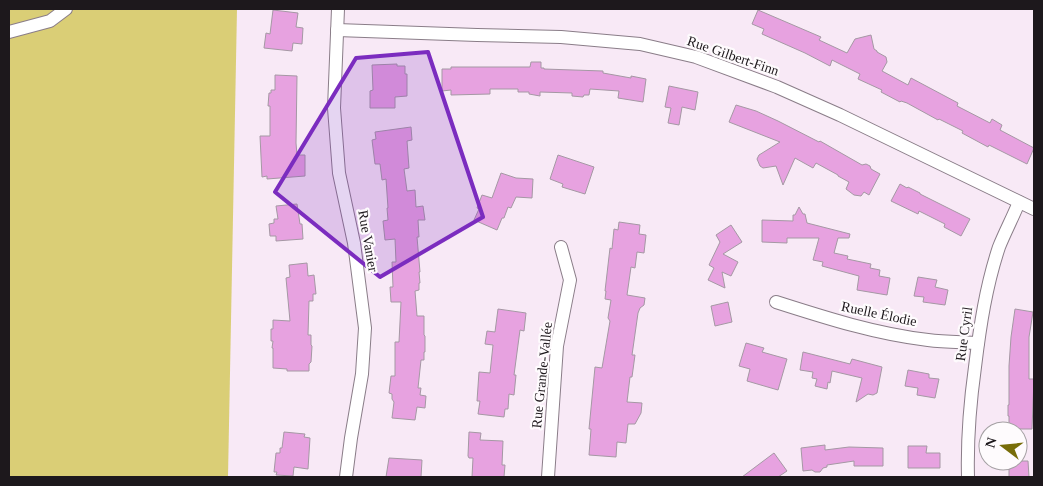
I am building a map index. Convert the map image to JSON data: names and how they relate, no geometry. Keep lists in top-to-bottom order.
{
  "streets": {
    "street": [
      "Rue Gilbert-Finn",
      "Rue Vanier",
      "Ruelle Élodie",
      "Rue Cyril",
      "Rue Grande-Vallée"
    ]
  },
  "crossings": [
    ["Rue Gilbert-Finn", "Rue Vanier"],
    ["Rue Gilbert-Finn", "Rue Cyril"],
    ["Ruelle Élodie", "Rue Cyril"]
  ],
  "north": "left"
}
